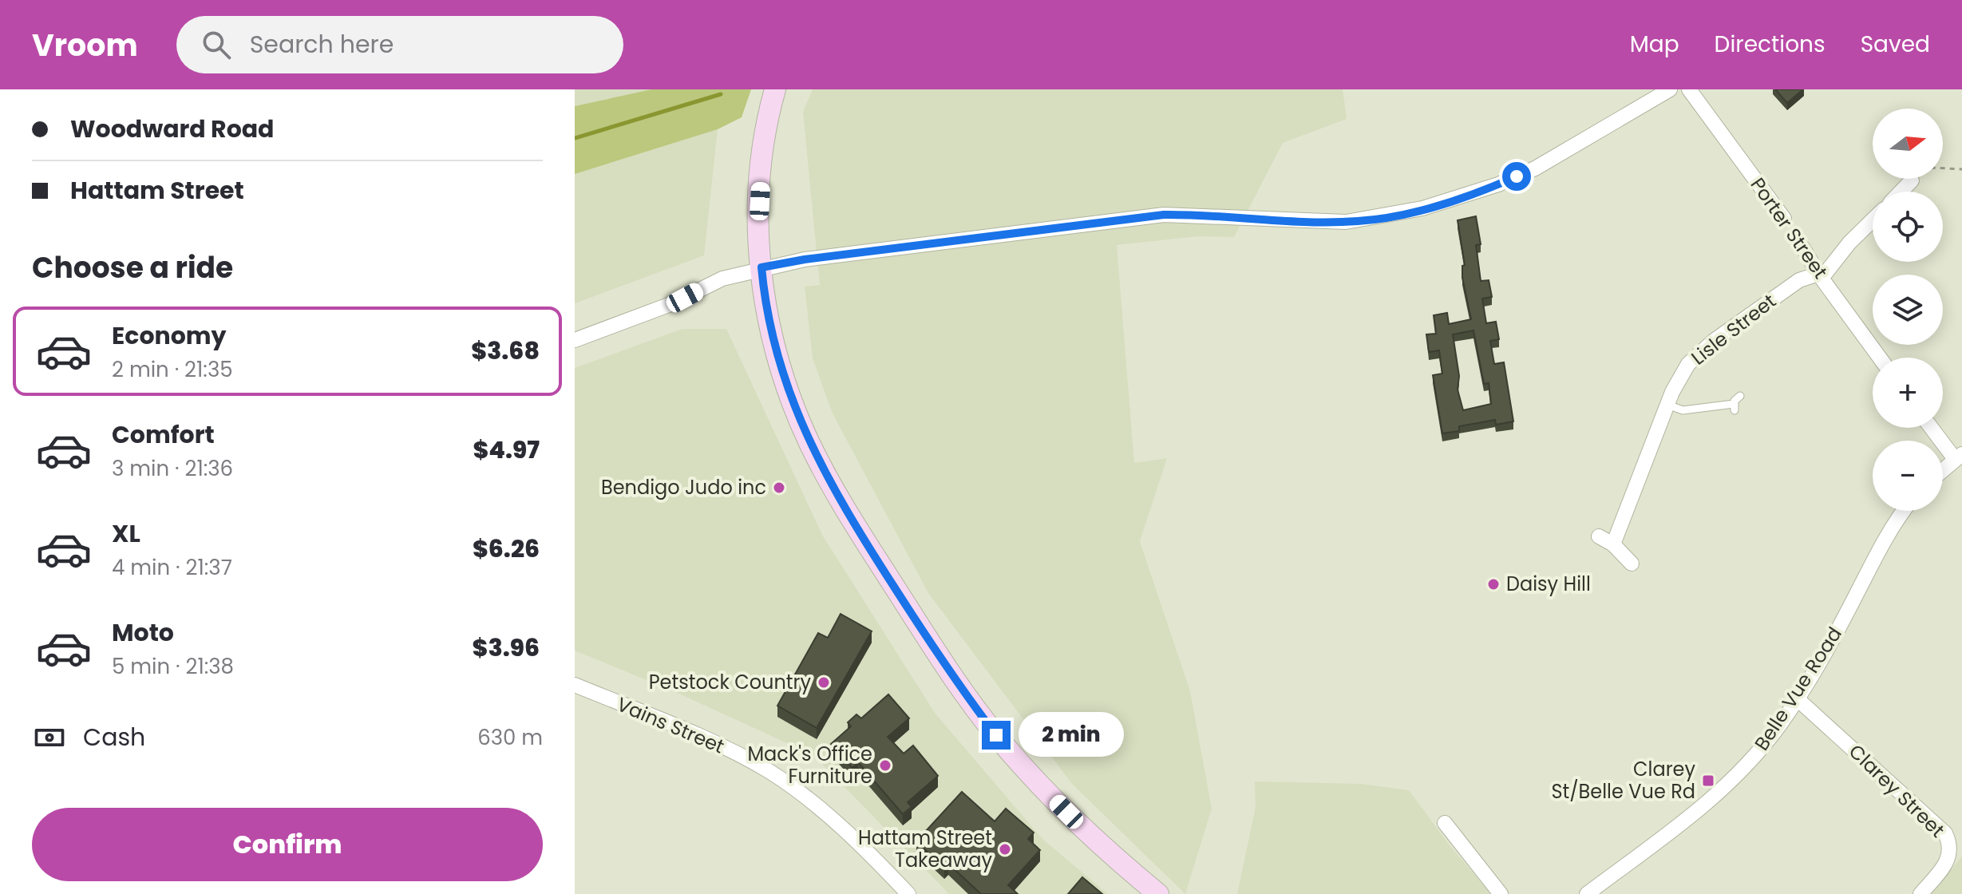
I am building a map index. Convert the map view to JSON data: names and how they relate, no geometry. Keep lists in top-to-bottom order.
{
  "streets": {
    "street": [
      "Porter Street",
      "Lisle Street",
      "Belle Vue Road",
      "Vains Street",
      "Clarey Street"
    ]
  },
  "crossings": [
    ["Porter Street", "Lisle Street"],
    ["Belle Vue Road", "Clarey Street"]
  ],
  "places": {
    "other": [
      "Bendigo Judo inc",
      "Daisy Hill",
      "Petstock Country",
      "Mack's Office Furniture",
      "Hattam Street Takeaway"
    ],
    "transit": ["Clarey St/Belle Vue Rd"]
  },
  "north": "right",
  "page": {
    "header": "Vroom",
    "search": "Search here",
    "nav": ["Map", "Directions", "Saved"],
    "banner": ["Woodward Road", "Hattam Street"],
    "map_buttons": ["+", "−"],
    "heading": "Choose a ride",
    "list": [
      {
        "name": "Economy",
        "note": "2 min · 21:35",
        "value": "$3.68"
      },
      {
        "name": "Comfort",
        "note": "3 min · 21:36",
        "value": "$4.97"
      },
      {
        "name": "XL",
        "note": "4 min · 21:37",
        "value": "$6.26"
      },
      {
        "name": "Moto",
        "note": "5 min · 21:38",
        "value": "$3.96"
      }
    ],
    "pay": ["Cash", "630 m"],
    "bubble": "2 min",
    "buttons": "Confirm"
  }
}
